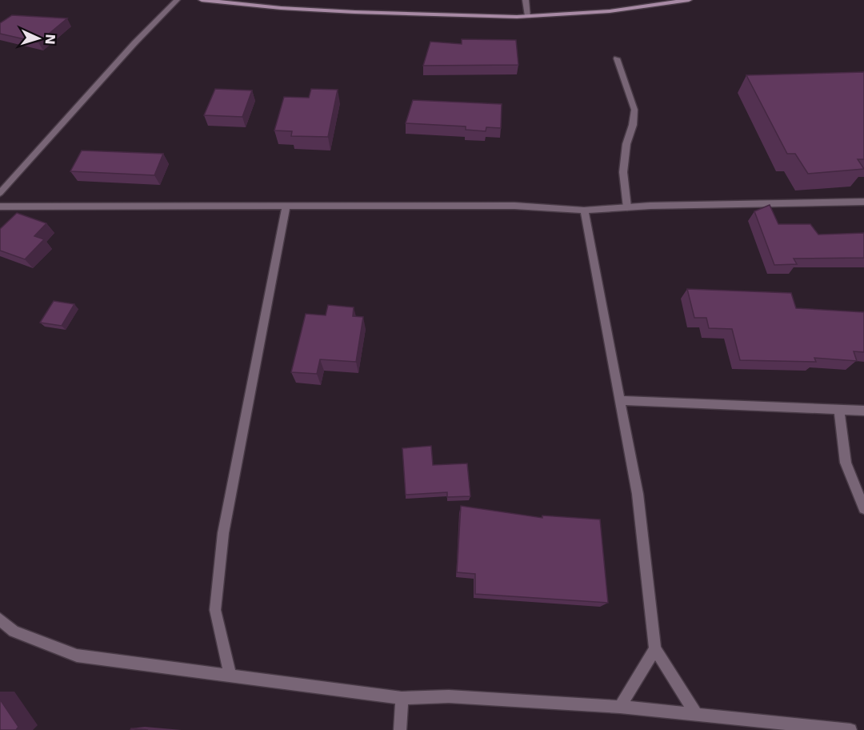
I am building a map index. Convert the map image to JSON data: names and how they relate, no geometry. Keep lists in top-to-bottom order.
{
  "north": "right"
}
